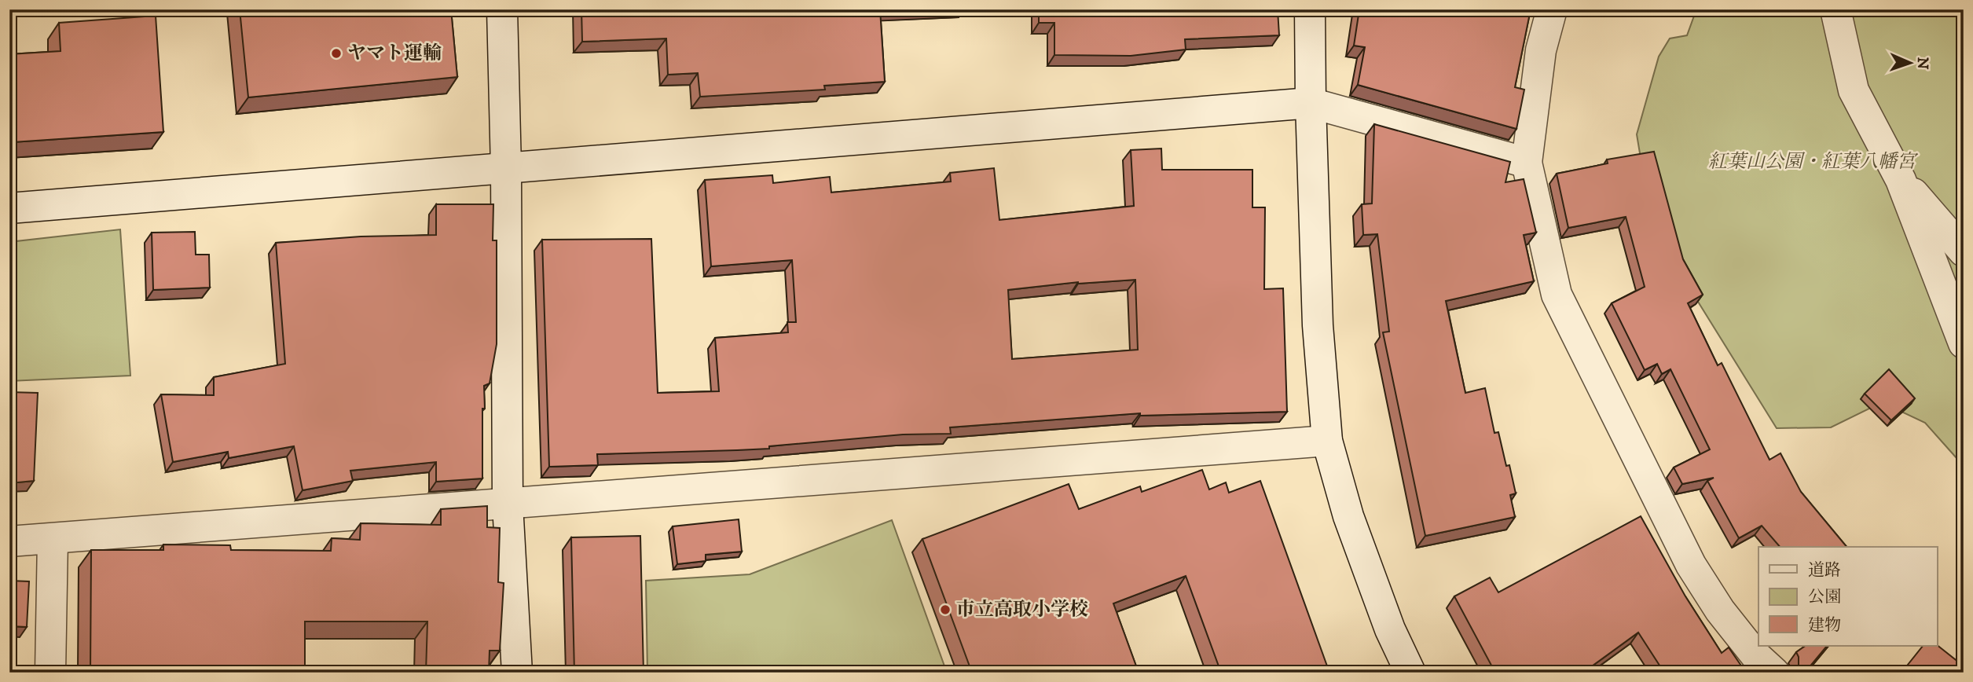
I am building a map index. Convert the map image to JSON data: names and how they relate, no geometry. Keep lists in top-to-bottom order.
{
  "parks": ["紅葉山公園・紅葉八幡宮"],
  "places": ["ヤマト運輸", "市立高取小学校"],
  "legend": ["道路", "公園", "建物"],
  "north": "right"
}
